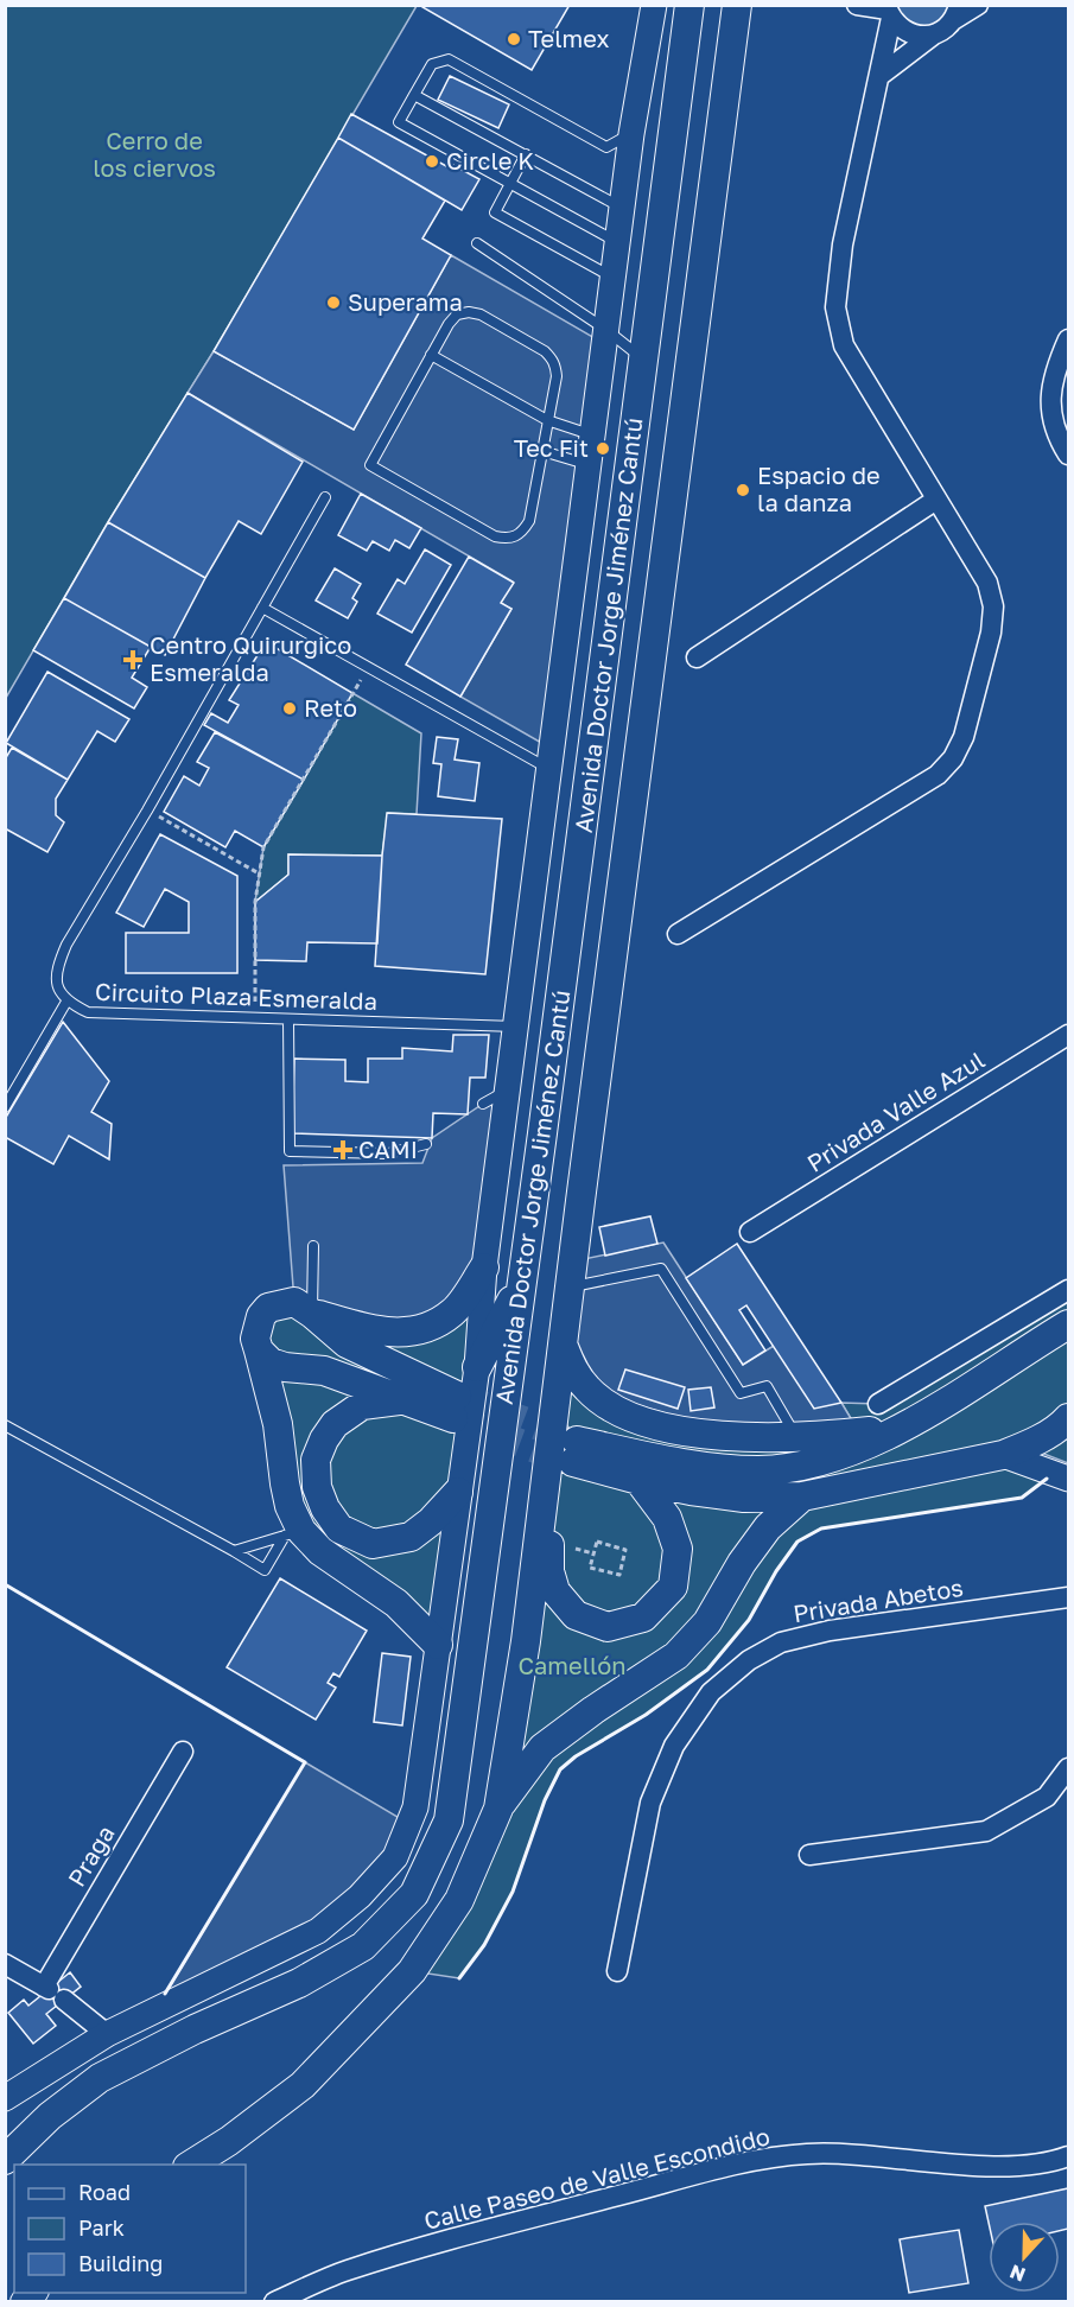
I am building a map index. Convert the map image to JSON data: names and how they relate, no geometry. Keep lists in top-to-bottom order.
{
  "streets": {
    "main road": ["Avenida Doctor Jorge Jiménez Cantú"],
    "street": [
      "Privada Valle Azul",
      "Privada Abetos",
      "Praga",
      "Calle Paseo de Valle Escondido"
    ],
    "lane": ["Circuito Plaza Esmeralda"]
  },
  "crossings": [
    ["Avenida Doctor Jorge Jiménez Cantú", "Circuito Plaza Esmeralda"]
  ],
  "parks": ["Cerro de los ciervos", "Camellón"],
  "places": {
    "other": [
      "Telmex",
      "Circle K",
      "Superama",
      "Tec Fit",
      "Espacio de la danza",
      "Reto"
    ],
    "health": ["Centro Quirurgico Esmeralda", "CAMI"]
  },
  "legend": ["Road", "Park", "Building"],
  "north": "bottom"
}
